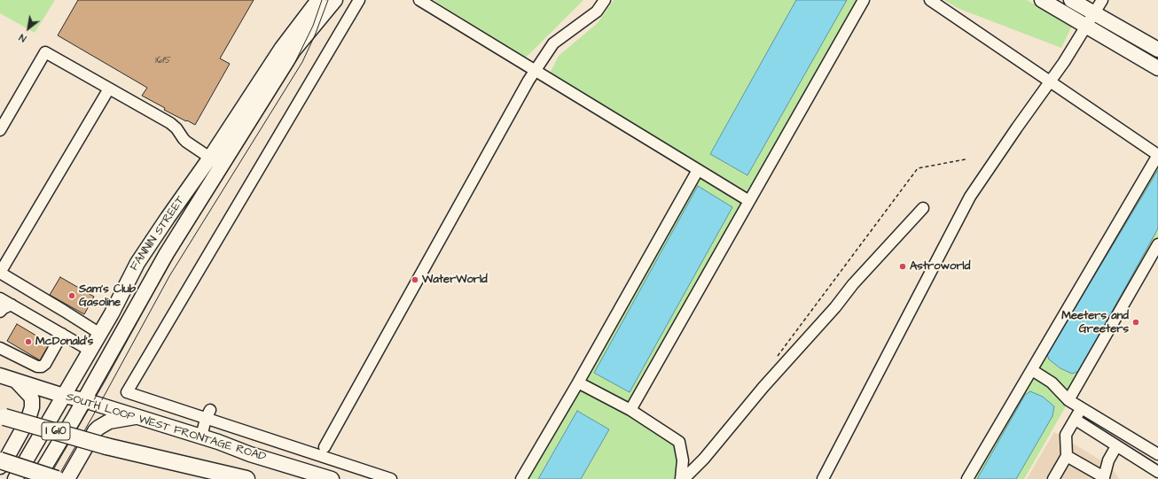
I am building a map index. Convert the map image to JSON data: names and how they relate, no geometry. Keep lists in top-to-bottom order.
{
  "streets": {
    "highway": ["I 610"],
    "main road": ["FANNIN STREET", "SOUTH LOOP WEST FRONTAGE ROAD"]
  },
  "crossings": [
    ["FANNIN STREET", "SOUTH LOOP WEST FRONTAGE ROAD"]
  ],
  "places": [
    "Astroworld",
    "WaterWorld",
    "Sam's Club Gasoline",
    "Meeters and Greeters",
    "McDonald's"
  ],
  "house_numbers": ["1615"],
  "north": "bottom left"
}
